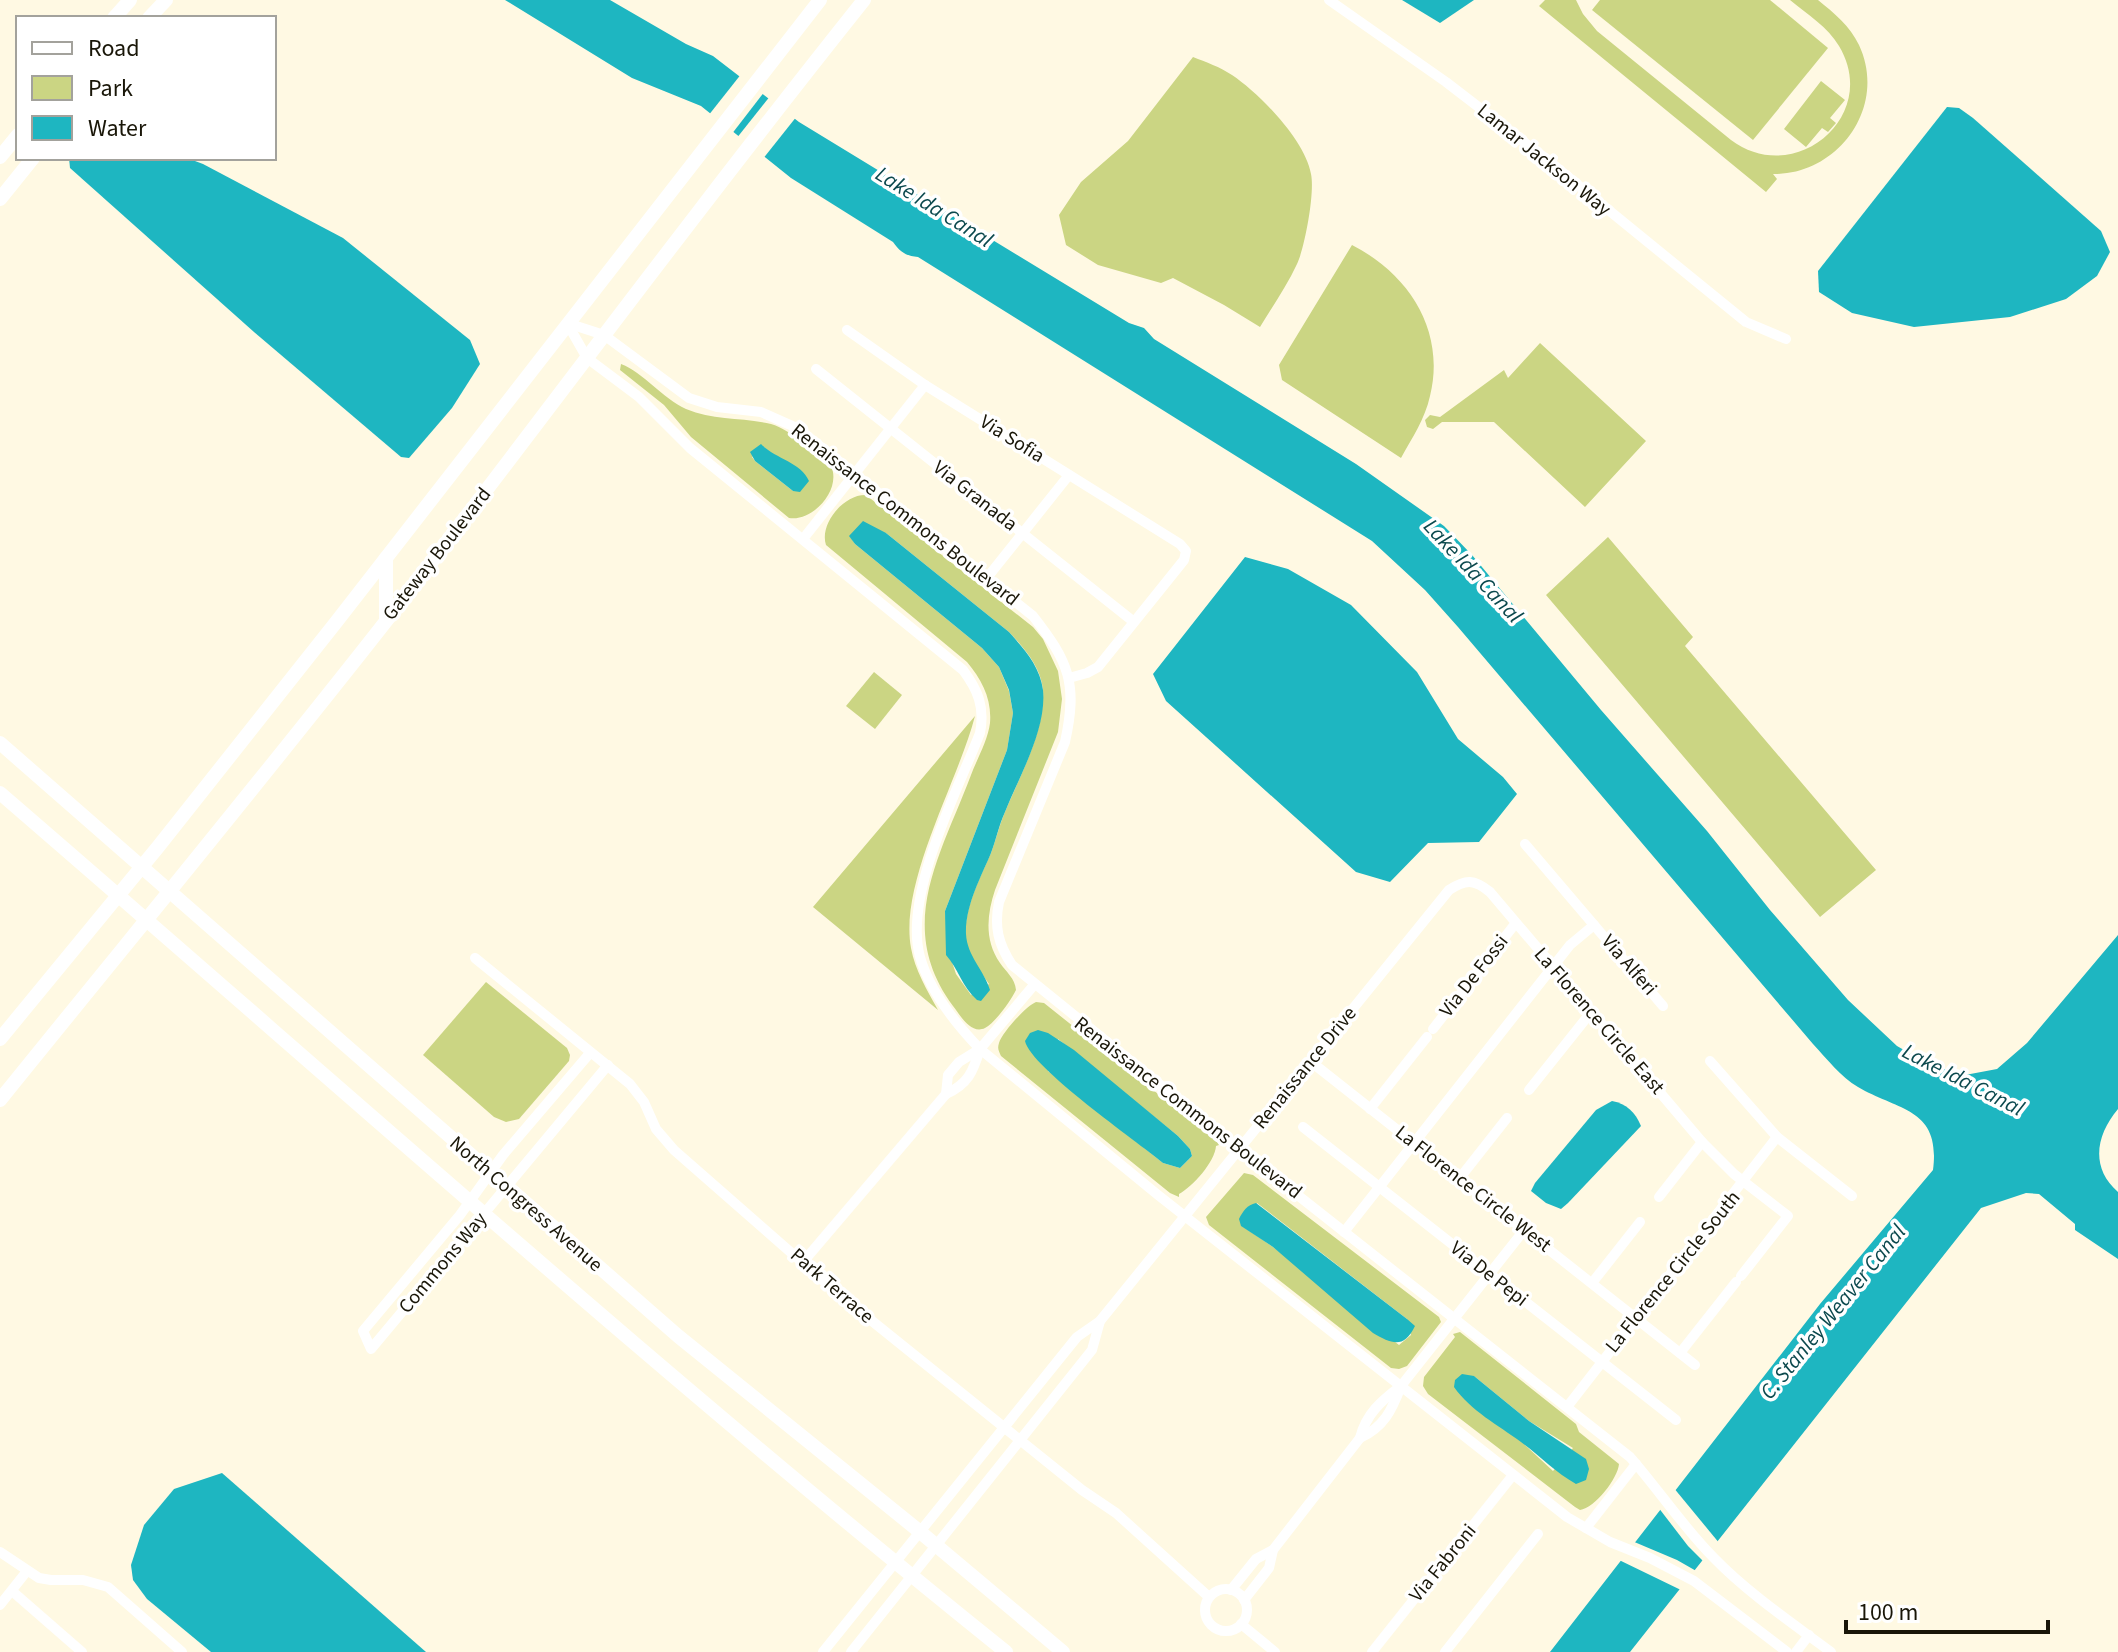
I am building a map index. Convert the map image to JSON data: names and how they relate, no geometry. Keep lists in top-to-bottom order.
{
  "streets": {
    "main road": ["Gateway Boulevard", "North Congress Avenue"],
    "street": [
      "Lamar Jackson Way",
      "Via Sofia",
      "Via Granada",
      "Renaissance Commons Boulevard",
      "Via Alferi",
      "Via De Fossi",
      "La Florence Circle East",
      "Renaissance Drive",
      "La Florence Circle West",
      "Commons Way",
      "La Florence Circle South",
      "Via De Pepi",
      "Park Terrace",
      "Via Fabroni"
    ]
  },
  "crossings": [
    ["Via Sofia", "Via Granada"],
    ["Renaissance Commons Boulevard", "Gateway Boulevard"],
    ["Renaissance Commons Boulevard", "Via Alferi"],
    ["Renaissance Commons Boulevard", "Renaissance Drive"],
    ["Renaissance Commons Boulevard", "La Florence Circle South"],
    ["Gateway Boulevard", "North Congress Avenue"],
    ["Via Alferi", "La Florence Circle East"],
    ["Via Alferi", "La Florence Circle West"],
    ["Via Alferi", "Via De Pepi"],
    ["Via De Fossi", "La Florence Circle East"],
    ["Via De Fossi", "La Florence Circle West"],
    ["La Florence Circle East", "Renaissance Drive"],
    ["La Florence Circle East", "La Florence Circle West"],
    ["La Florence Circle East", "La Florence Circle South"],
    ["Renaissance Drive", "La Florence Circle West"],
    ["Renaissance Drive", "North Congress Avenue"],
    ["Renaissance Drive", "Park Terrace"],
    ["La Florence Circle West", "La Florence Circle South"],
    ["North Congress Avenue", "Commons Way"],
    ["Commons Way", "Park Terrace"],
    ["La Florence Circle South", "Via De Pepi"]
  ],
  "water": ["Lake Ida Canal", "C. Stanley Weaver Canal"],
  "legend": ["Road", "Park", "Water"],
  "scale_bar": "100 m"
}
